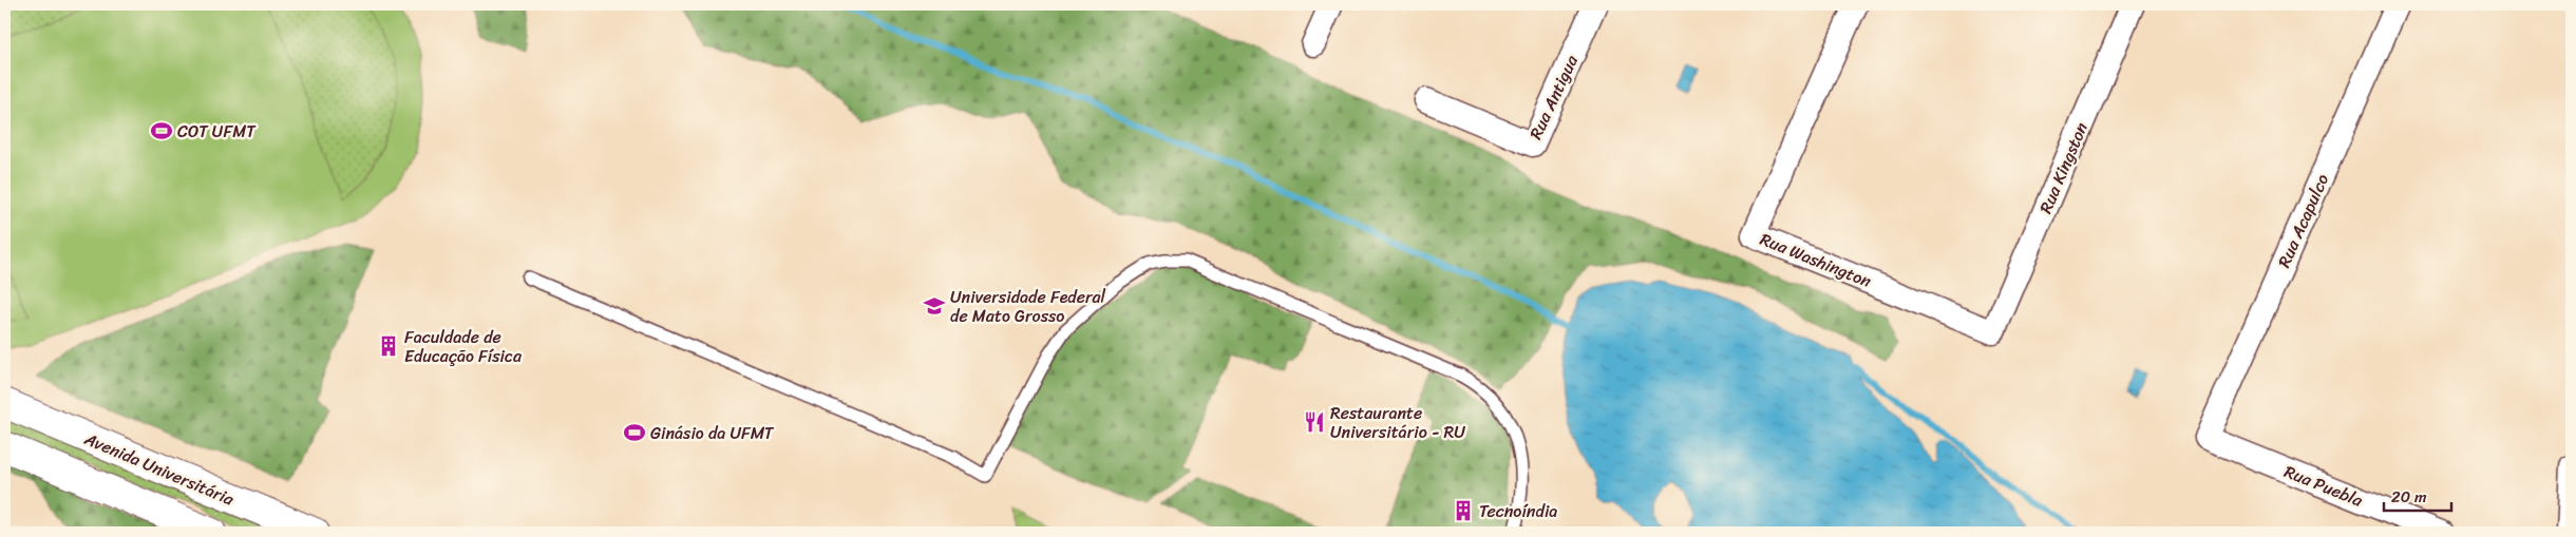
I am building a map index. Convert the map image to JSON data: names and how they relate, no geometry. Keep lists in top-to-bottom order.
{
  "streets": {
    "street": [
      "Rua Antigua",
      "Rua Kingston",
      "Rua Acapulco",
      "Rua Washington",
      "Avenida Universitária",
      "Rua Puebla"
    ]
  },
  "crossings": [
    ["Rua Kingston", "Rua Washington"],
    ["Rua Acapulco", "Rua Puebla"]
  ],
  "places": {
    "sports": ["COT UFMT", "Ginásio da UFMT"],
    "school or university": ["Universidade Federal de Mato Grosso"],
    "building": ["Faculdade de Educação Física", "Tecnoíndia"],
    "restaurant": ["Restaurante Universitário - RU"]
  },
  "scale_bar": "20 m"
}
